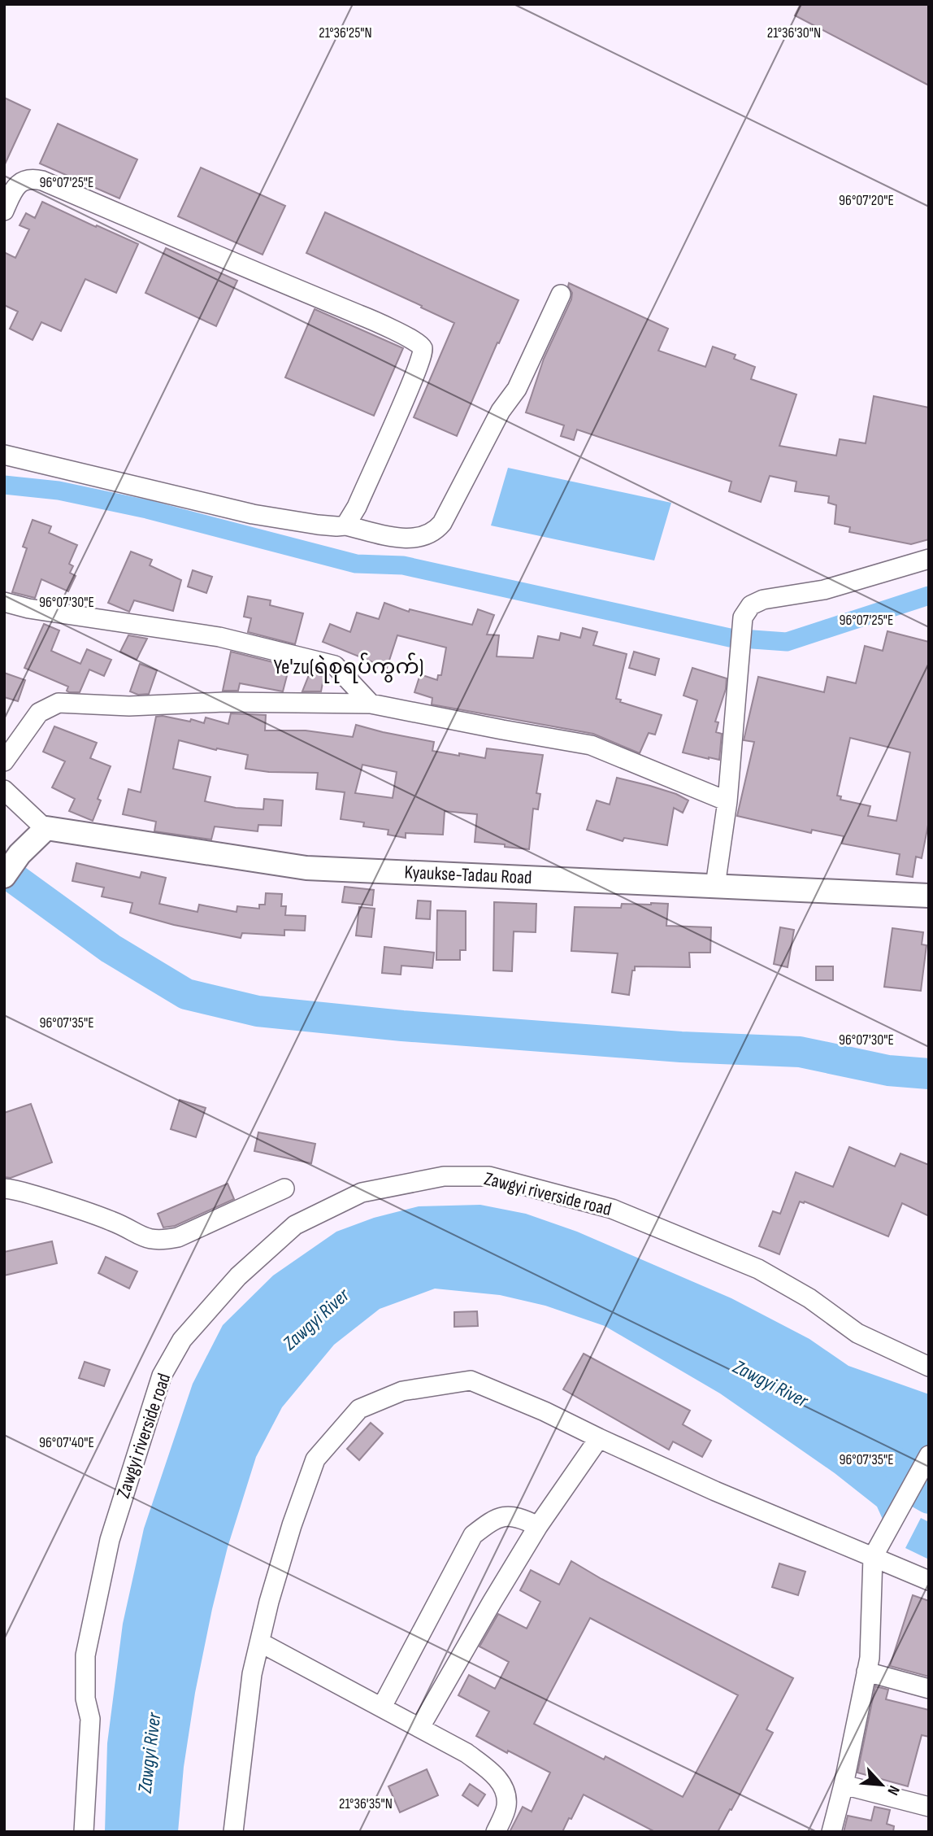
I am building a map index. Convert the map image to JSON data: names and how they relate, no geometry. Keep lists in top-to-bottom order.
{
  "streets": {
    "main road": ["Kyaukse-Tadau Road"],
    "street": ["Zawgyi riverside road"]
  },
  "districts": ["Ye'zu(ရဲစုရပ်ကွက်)"],
  "water": ["Zawgyi River"],
  "north": "bottom right",
  "coordinates": [
    "21°36'30\"N",
    "21°36'25\"N",
    "96°07'25\"E",
    "96°07'20\"E",
    "96°07'30\"E",
    "96°07'35\"E",
    "96°07'40\"E",
    "21°36'35\"N"
  ]
}
